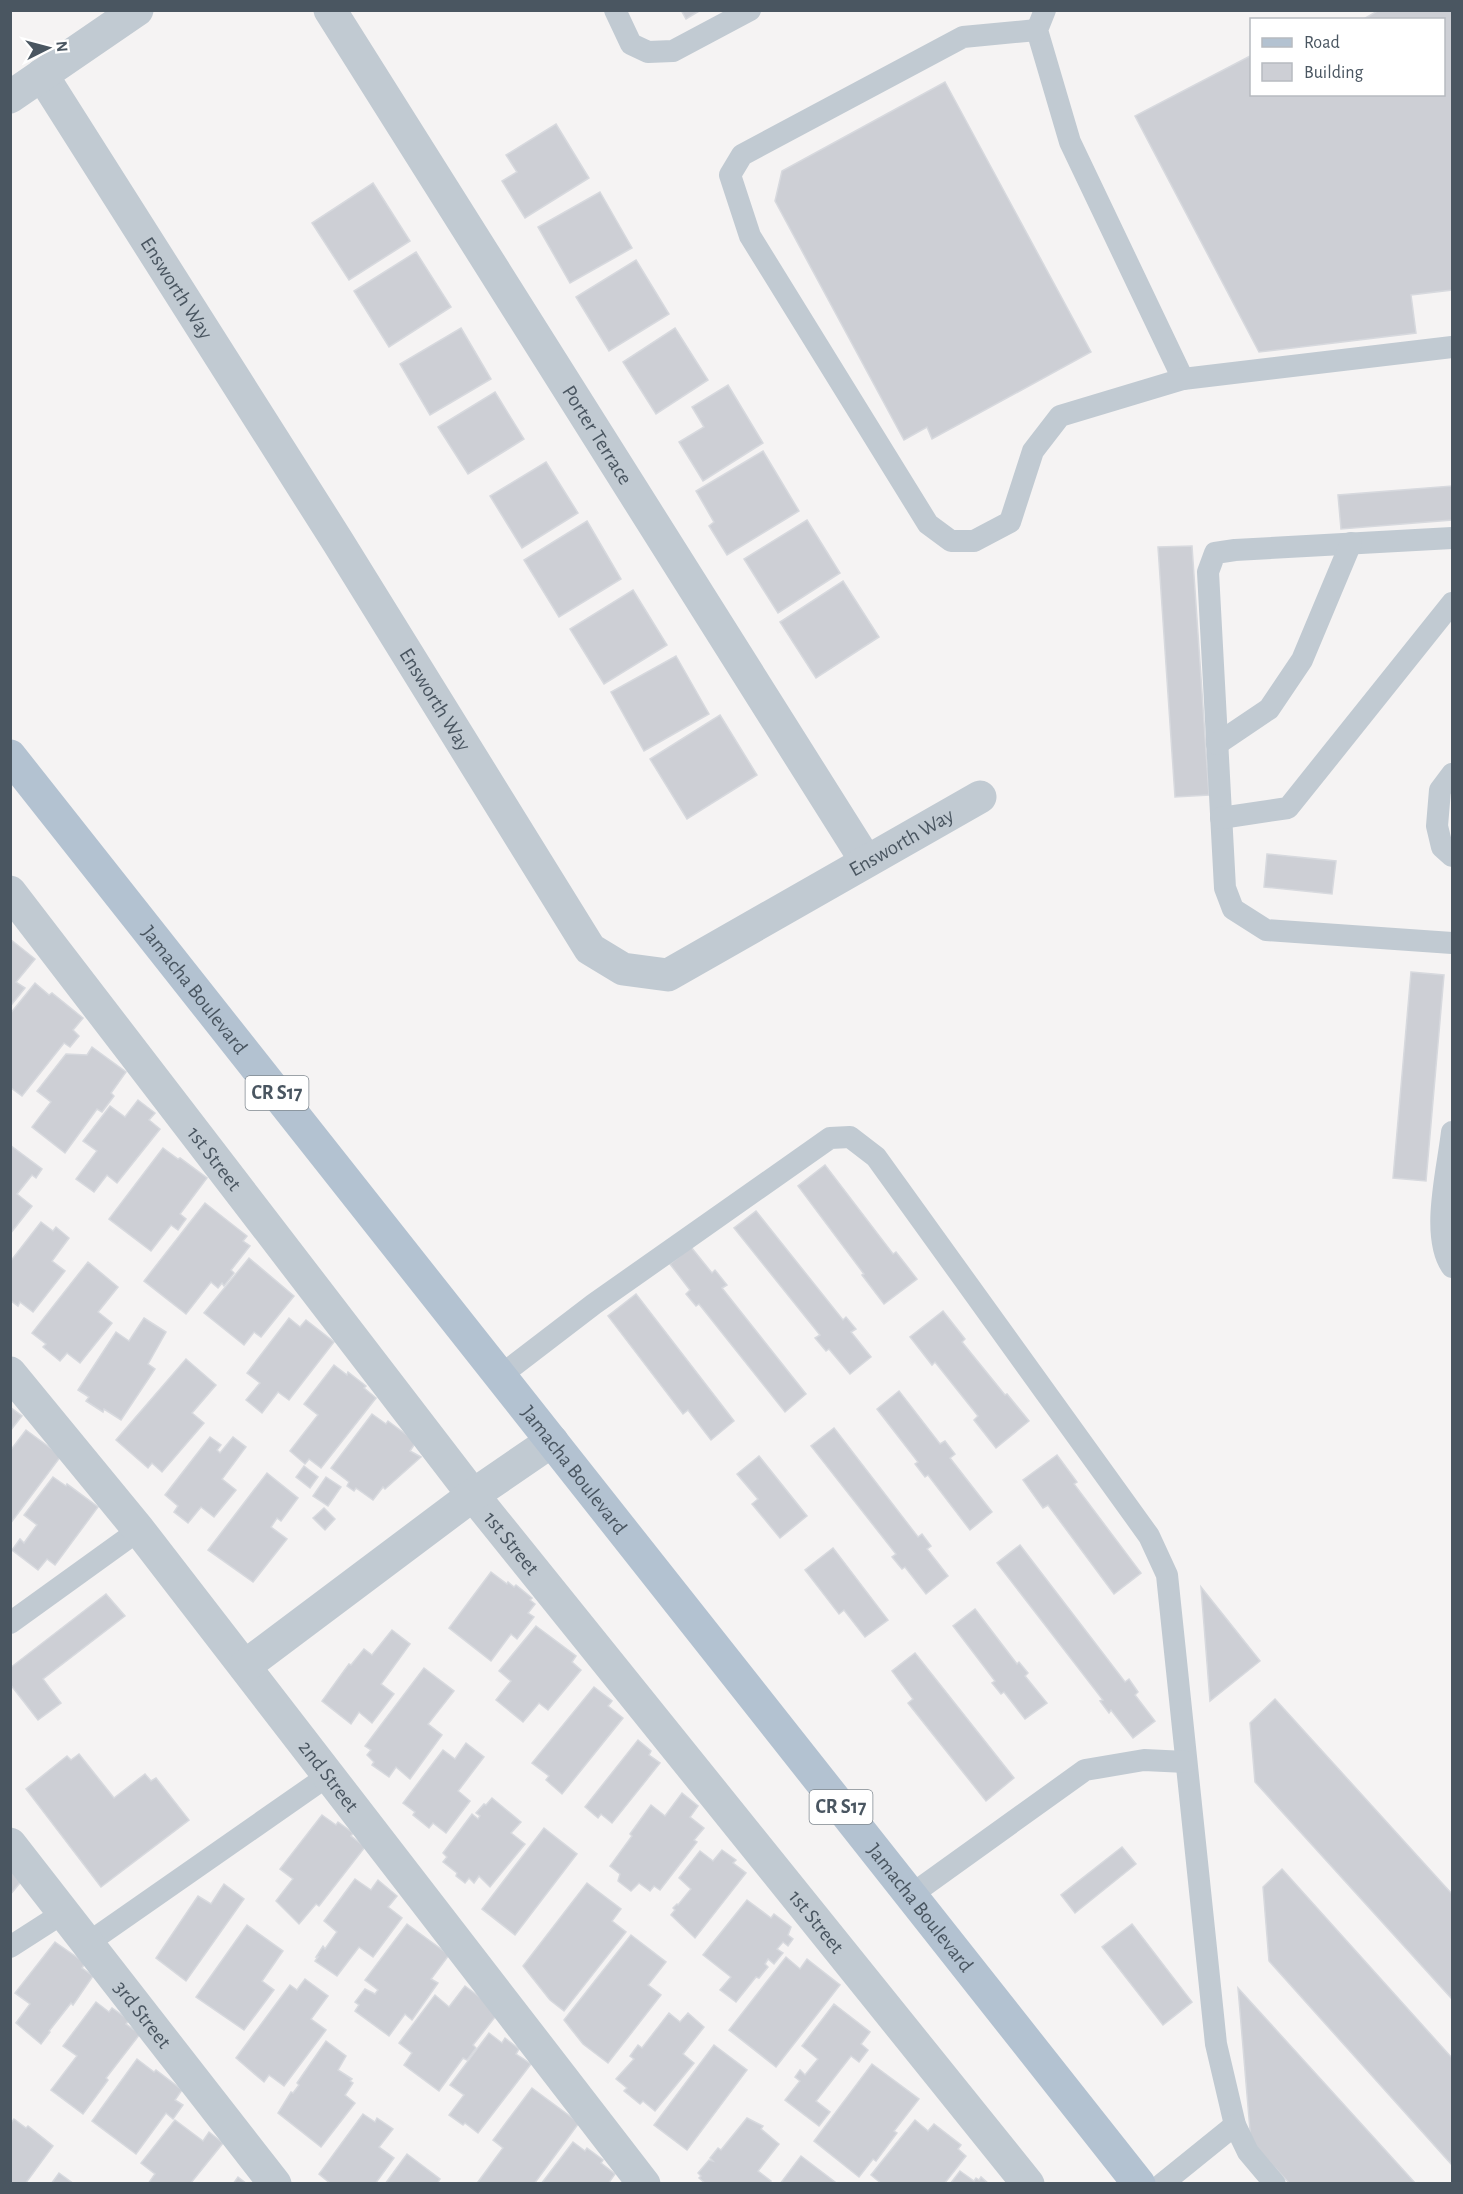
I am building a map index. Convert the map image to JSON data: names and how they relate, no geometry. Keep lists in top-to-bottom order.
{
  "streets": {
    "main road": ["Jamacha Boulevard", "CR S17"],
    "street": [
      "Ensworth Way",
      "Porter Terrace",
      "1st Street",
      "2nd Street",
      "3rd Street"
    ]
  },
  "crossings": [
    ["Ensworth Way", "Porter Terrace"]
  ],
  "legend": ["Road", "Building"],
  "north": "right"
}
